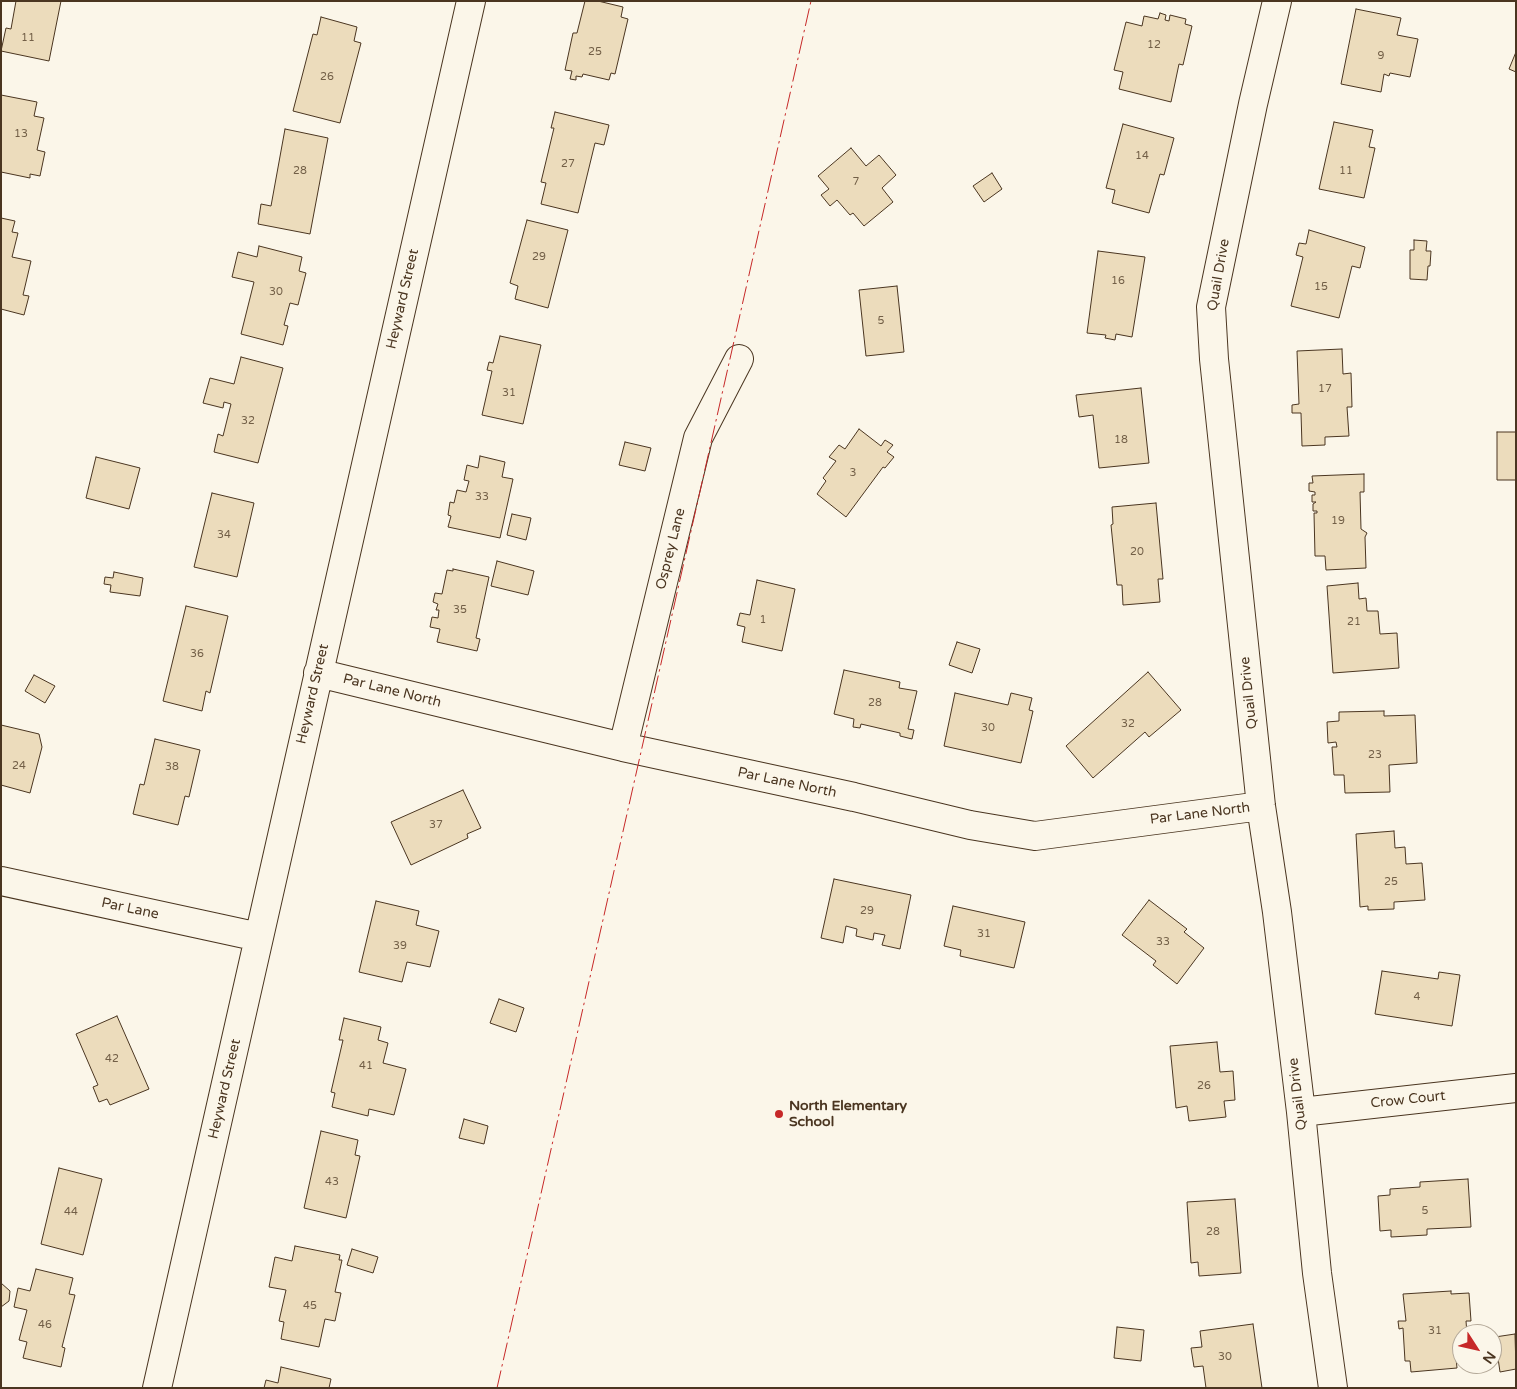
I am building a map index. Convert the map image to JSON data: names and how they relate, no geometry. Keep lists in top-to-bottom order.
{
  "streets": {
    "street": [
      "Quail Drive",
      "Heyward Street",
      "Osprey Lane",
      "Par Lane North",
      "Par Lane",
      "Crow Court"
    ]
  },
  "crossings": [
    ["Quail Drive", "Par Lane North"],
    ["Quail Drive", "Crow Court"],
    ["Heyward Street", "Par Lane North"],
    ["Heyward Street", "Par Lane"],
    ["Osprey Lane", "Par Lane North"]
  ],
  "places": ["North Elementary School"],
  "house_numbers": [
    "11",
    "12",
    "25",
    "9",
    "26",
    "13",
    "14",
    "27",
    "28",
    "11",
    "7",
    "29",
    "16",
    "15",
    "30",
    "5",
    "17",
    "31",
    "32",
    "18",
    "3",
    "33",
    "19",
    "34",
    "20",
    "35",
    "1",
    "21",
    "36",
    "28",
    "32",
    "30",
    "23",
    "24",
    "38",
    "37",
    "25",
    "29",
    "31",
    "33",
    "39",
    "4",
    "42",
    "41",
    "26",
    "43",
    "5",
    "44",
    "28",
    "45",
    "46",
    "31",
    "30"
  ],
  "north": "bottom right"
}
